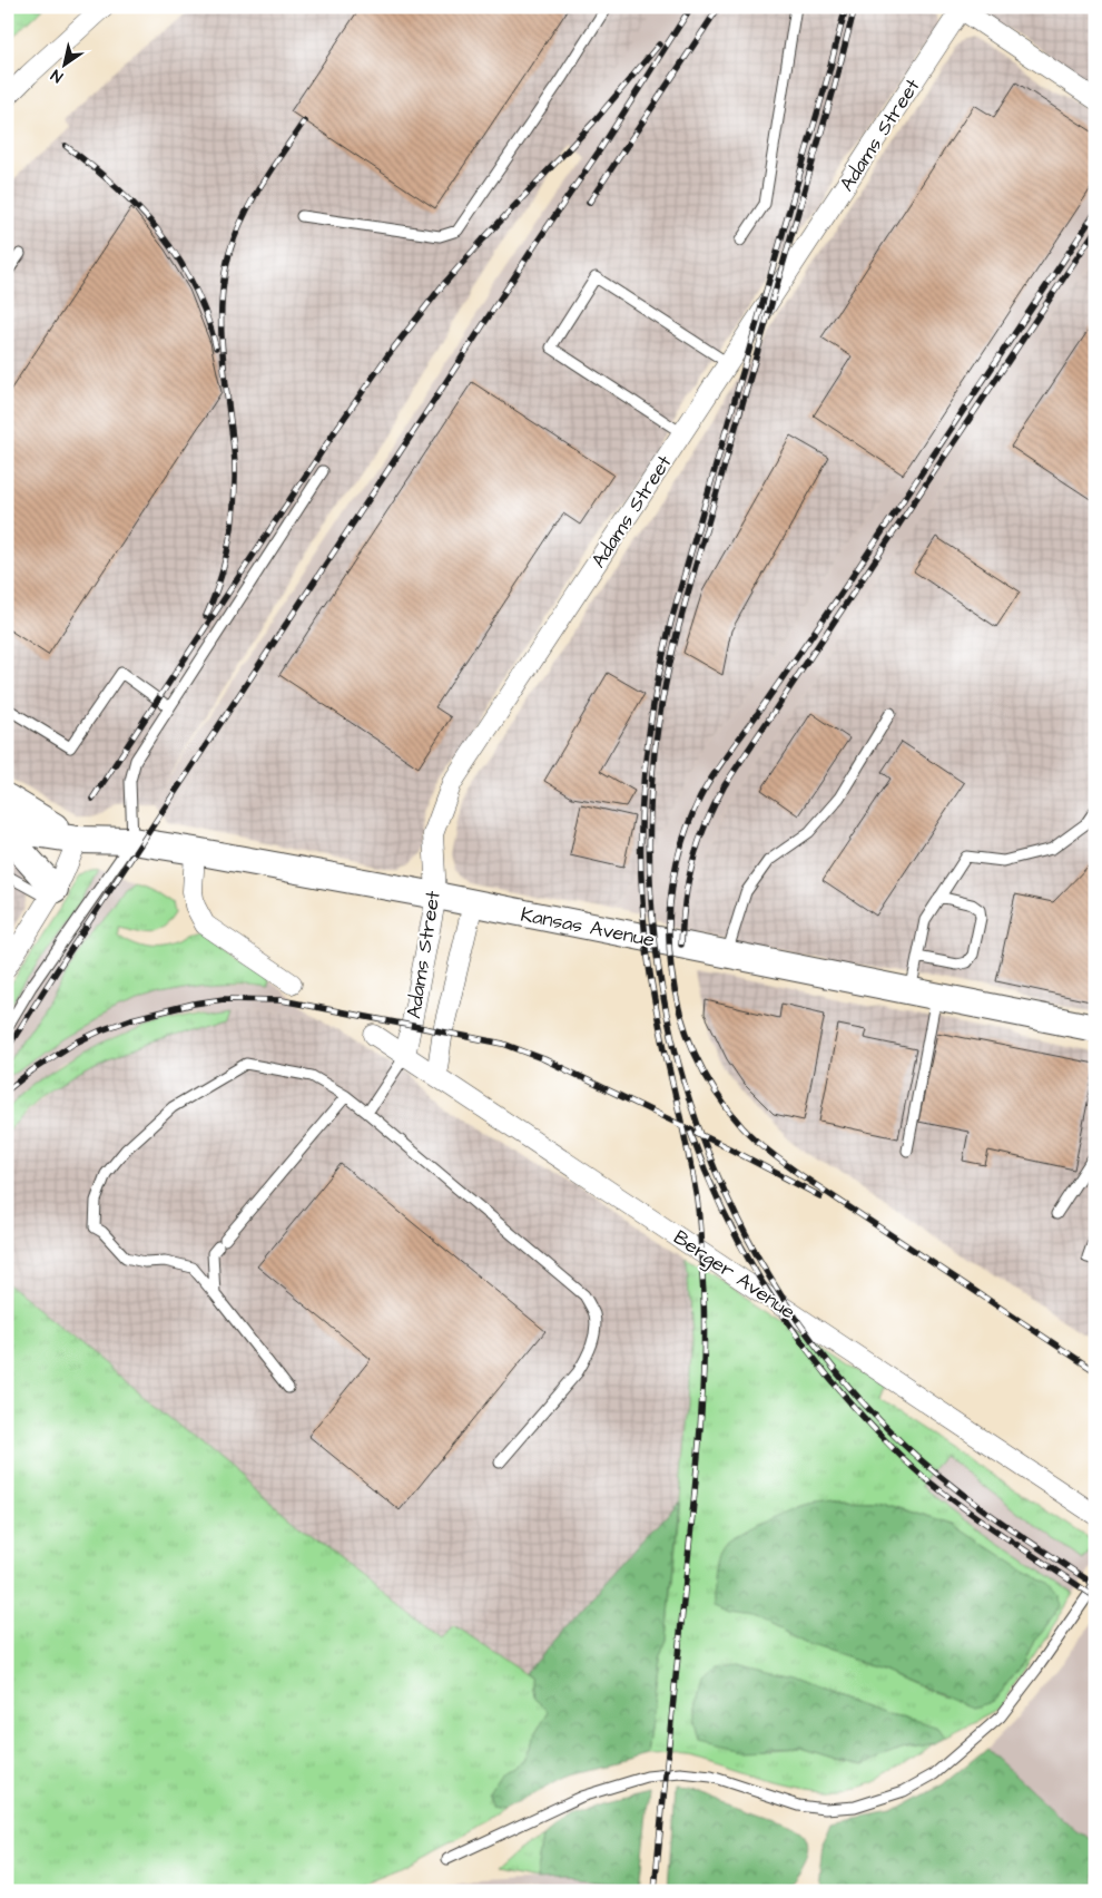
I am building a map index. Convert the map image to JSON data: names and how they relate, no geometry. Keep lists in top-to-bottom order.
{
  "streets": {
    "main road": ["Kansas Avenue"],
    "street": ["Adams Street", "Berger Avenue"]
  },
  "crossings": [
    ["Adams Street", "Kansas Avenue"],
    ["Adams Street", "Berger Avenue"]
  ],
  "north": "bottom left"
}
